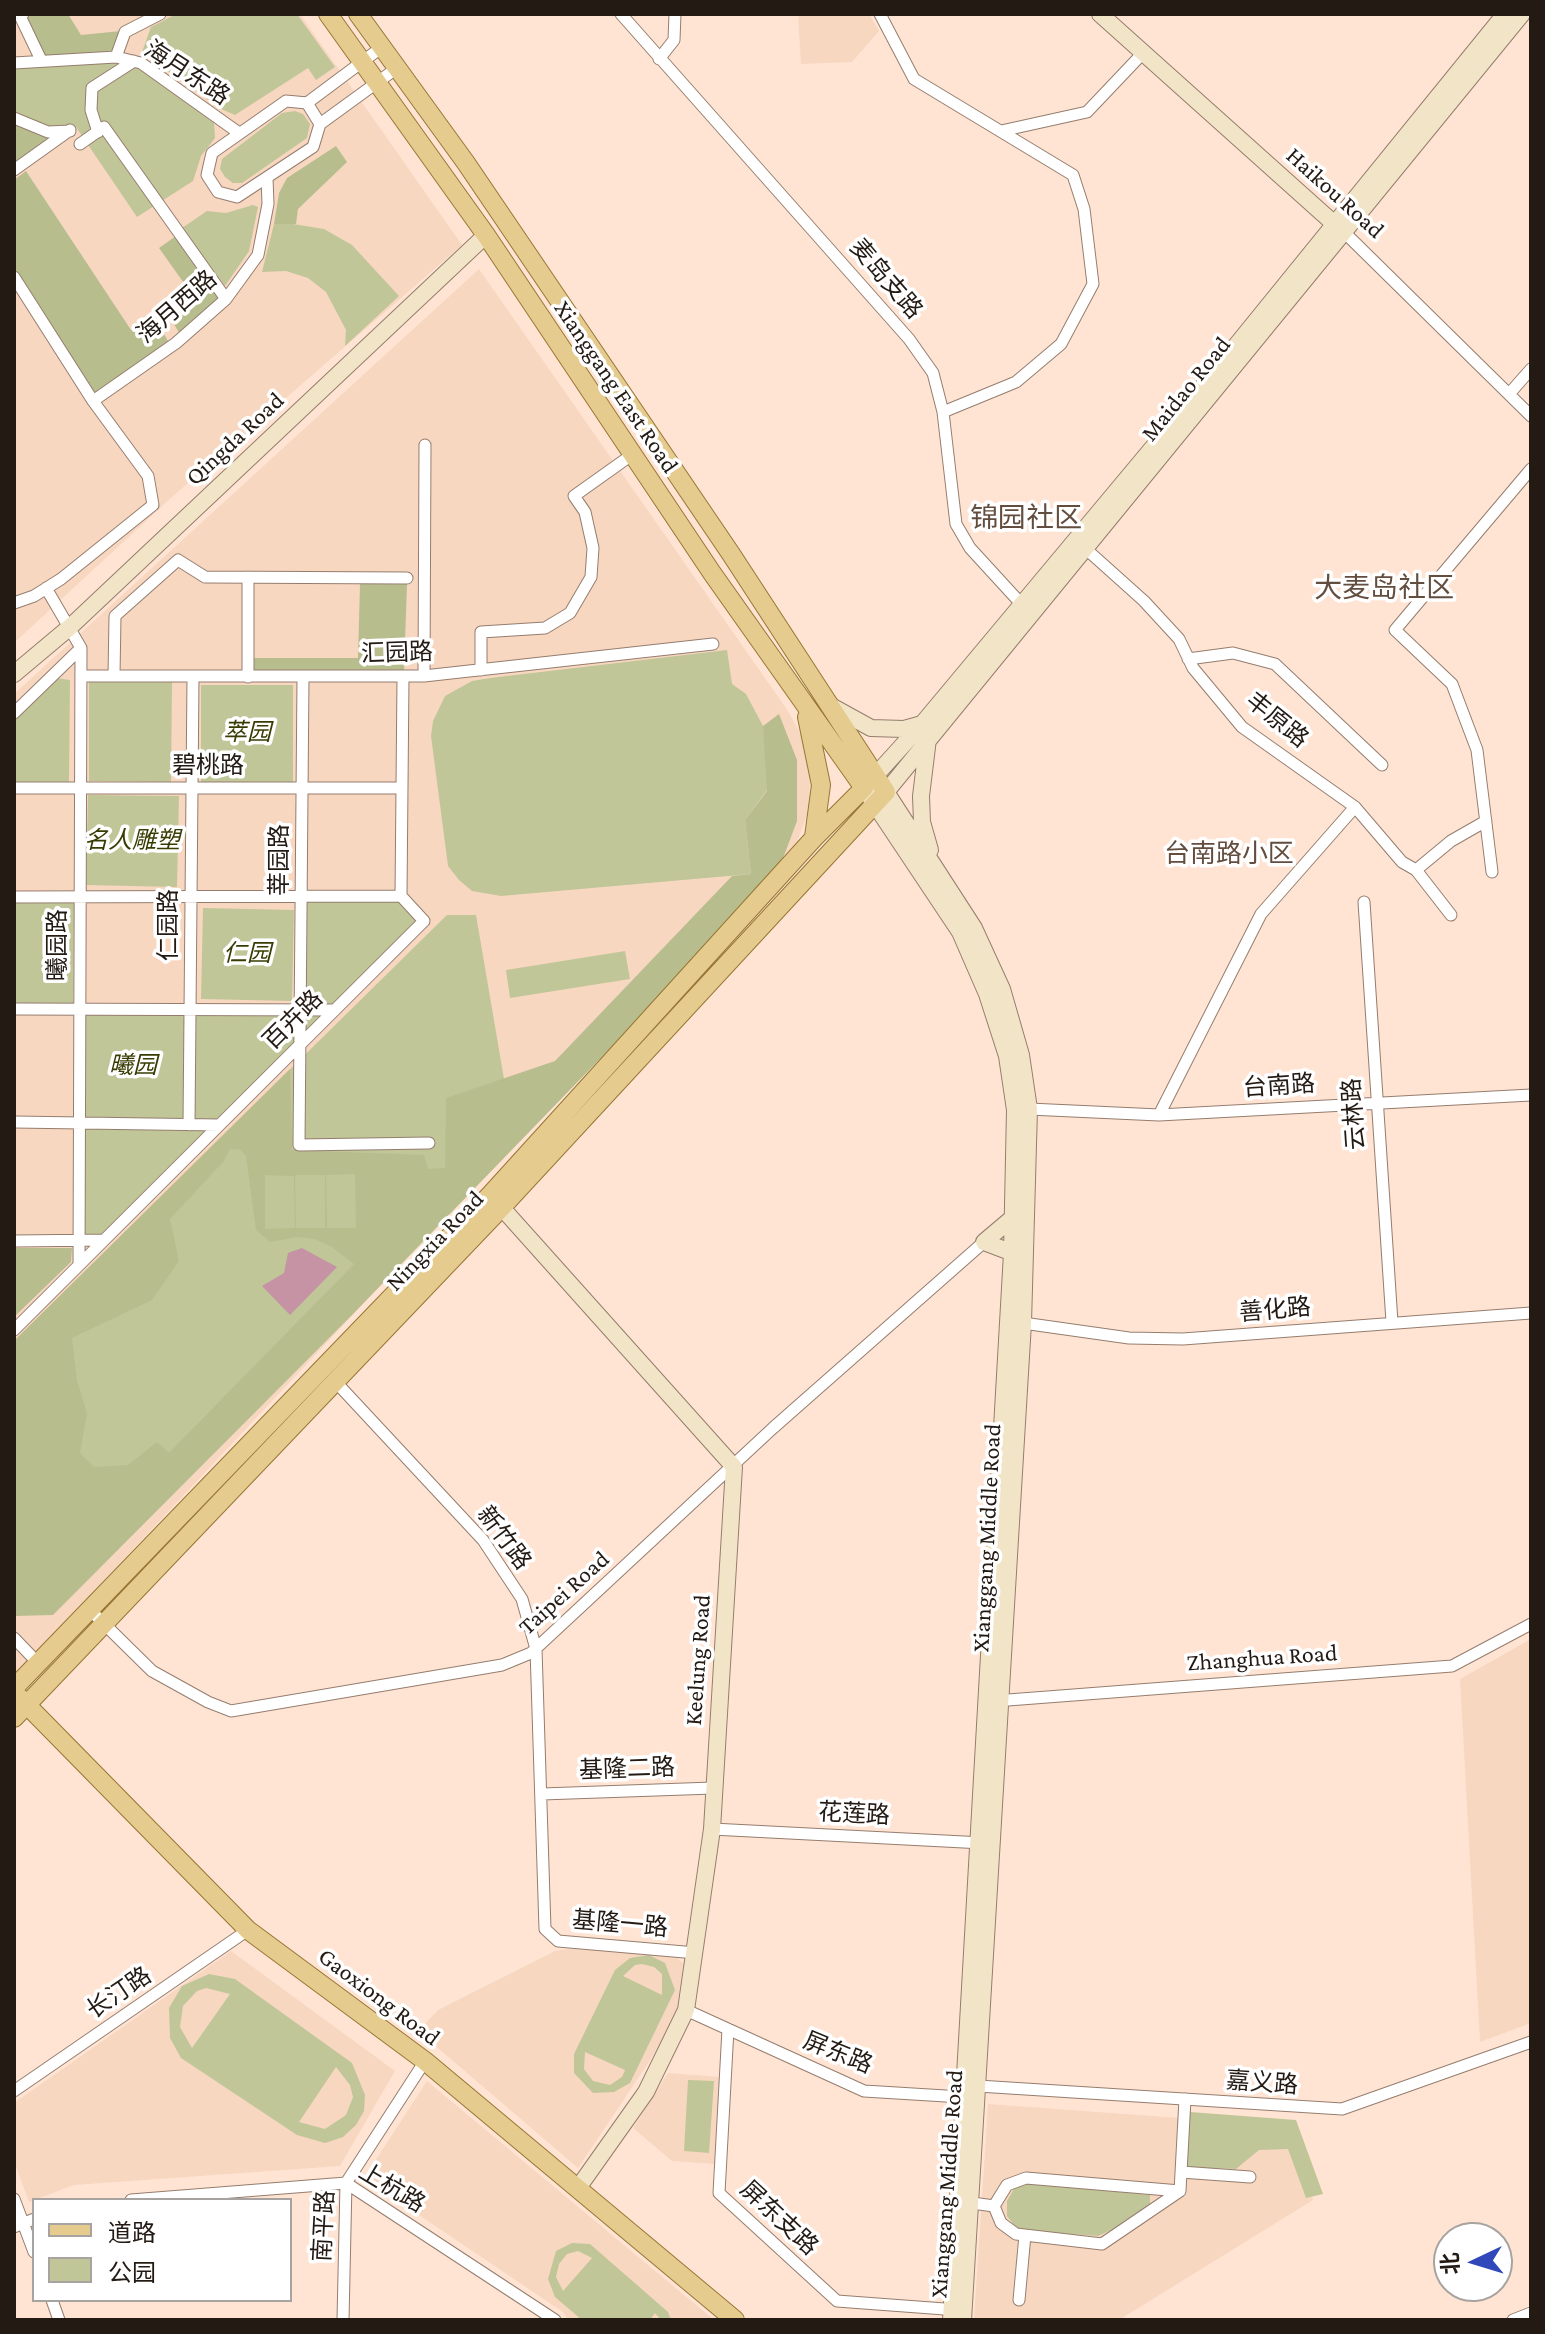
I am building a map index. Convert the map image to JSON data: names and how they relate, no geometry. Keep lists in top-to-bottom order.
{
  "streets": {
    "main road": [
      "Haikou Road",
      "Xianggang East Road",
      "Maidao Road",
      "Qingda Road",
      "Ningxia Road",
      "Xianggang Middle Road",
      "Keelung Road",
      "Gaoxiong Road"
    ],
    "street": [
      "海月东路",
      "麦岛支路",
      "海月西路",
      "汇园路",
      "丰原路",
      "碧桃路",
      "仁园路",
      "曦园路",
      "百卉路",
      "台南路",
      "云林路",
      "善化路",
      "新竹路",
      "Taipei Road",
      "Zhanghua Road",
      "基隆二路",
      "花莲路",
      "基隆一路",
      "长汀路",
      "屏东路",
      "嘉义路",
      "上杭路",
      "屏东支路",
      "南平路"
    ]
  },
  "crossings": [
    ["Haikou Road", "Maidao Road"],
    ["麦岛支路", "Maidao Road"],
    ["Xianggang East Road", "Maidao Road"],
    ["Xianggang East Road", "Qingda Road"],
    ["Xianggang East Road", "Ningxia Road"],
    ["Xianggang East Road", "Xianggang Middle Road"],
    ["Maidao Road", "丰原路"],
    ["Maidao Road", "Ningxia Road"],
    ["Maidao Road", "Xianggang Middle Road"],
    ["Qingda Road", "曦园路"],
    ["汇园路", "仁园路"],
    ["汇园路", "曦园路"],
    ["碧桃路", "仁园路"],
    ["碧桃路", "曦园路"],
    ["曦园路", "百卉路"],
    ["台南路", "云林路"],
    ["台南路", "Xianggang Middle Road"],
    ["云林路", "善化路"],
    ["Ningxia Road", "新竹路"],
    ["Ningxia Road", "Xianggang Middle Road"],
    ["Ningxia Road", "Taipei Road"],
    ["Ningxia Road", "Gaoxiong Road"],
    ["善化路", "Xianggang Middle Road"],
    ["新竹路", "Taipei Road"],
    ["新竹路", "基隆二路"],
    ["新竹路", "基隆一路"],
    ["Xianggang Middle Road", "Zhanghua Road"],
    ["Xianggang Middle Road", "花莲路"],
    ["Xianggang Middle Road", "屏东路"],
    ["Xianggang Middle Road", "嘉义路"],
    ["Xianggang Middle Road", "屏东支路"],
    ["Taipei Road", "Keelung Road"],
    ["Keelung Road", "基隆二路"],
    ["Keelung Road", "花莲路"],
    ["Keelung Road", "基隆一路"],
    ["Keelung Road", "Gaoxiong Road"],
    ["Keelung Road", "屏东路"],
    ["长汀路", "Gaoxiong Road"],
    ["Gaoxiong Road", "南平路"],
    ["屏东路", "屏东支路"],
    ["上杭路", "南平路"]
  ],
  "districts": ["锦园社区", "大麦岛社区", "台南路小区"],
  "parks": [
    "萃园",
    "名人雕塑",
    "仁园",
    "曦园"
  ],
  "legend": ["道路", "公园"],
  "north": "left"
}
